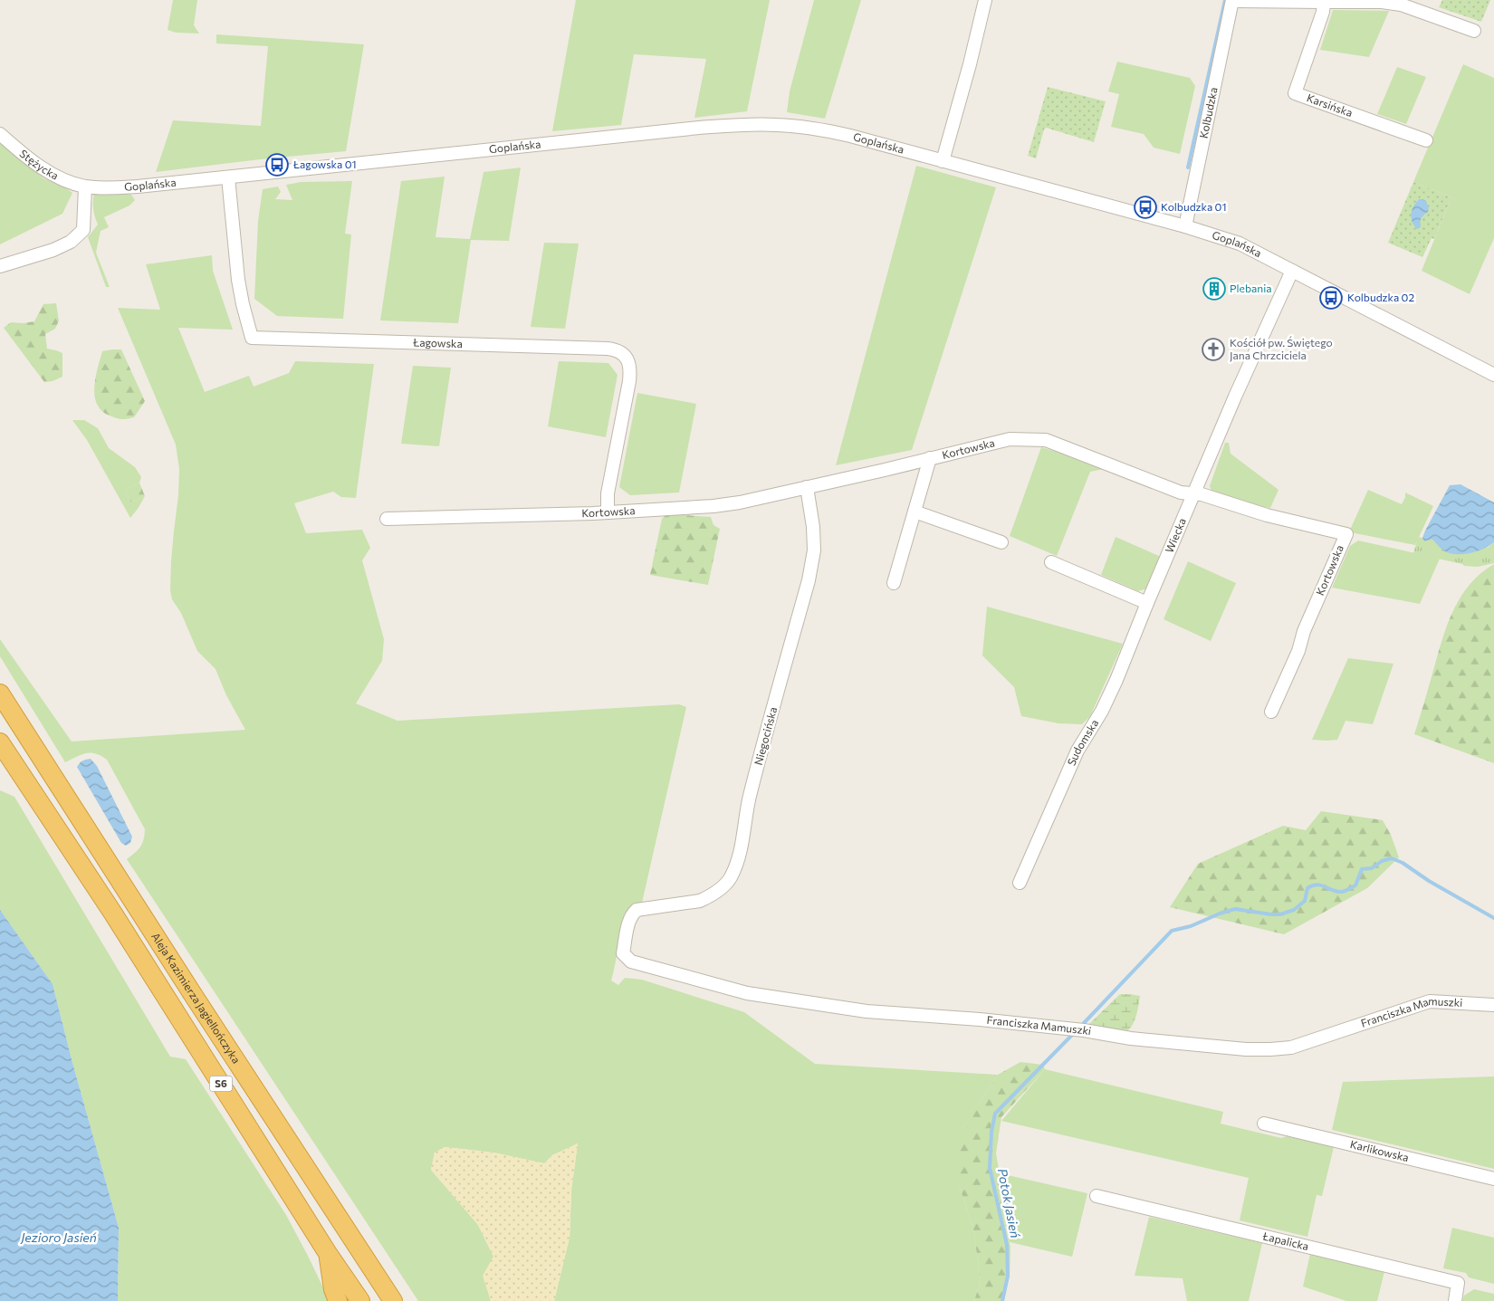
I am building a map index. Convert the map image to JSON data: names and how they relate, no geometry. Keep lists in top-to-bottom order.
{
  "streets": {
    "highway": ["Aleja Kazimierza Jagiellończyka", "S6"],
    "street": [
      "Karsińska",
      "Kolbudzka",
      "Goplańska",
      "Stężycka",
      "Łagowska",
      "Kortowska",
      "Wiecka",
      "Niegocińska",
      "Sudomska",
      "Franciszka Mamuszki",
      "Karlikowska",
      "Łapalicka"
    ]
  },
  "crossings": [
    ["Kolbudzka", "Goplańska"],
    ["Goplańska", "Stężycka"],
    ["Goplańska", "Łagowska"],
    ["Goplańska", "Wiecka"],
    ["Łagowska", "Kortowska"],
    ["Kortowska", "Wiecka"],
    ["Kortowska", "Niegocińska"],
    ["Wiecka", "Sudomska"],
    ["Niegocińska", "Franciszka Mamuszki"]
  ],
  "water": ["Potok Jasień", "Jezioro Jasień"],
  "places": {
    "bus stop": ["Łagowska 01", "Kolbudzka 01", "Kolbudzka 02"],
    "building": ["Plebania"],
    "church": ["Kościół pw. Świętego Jana Chrzciciela"]
  }
}
